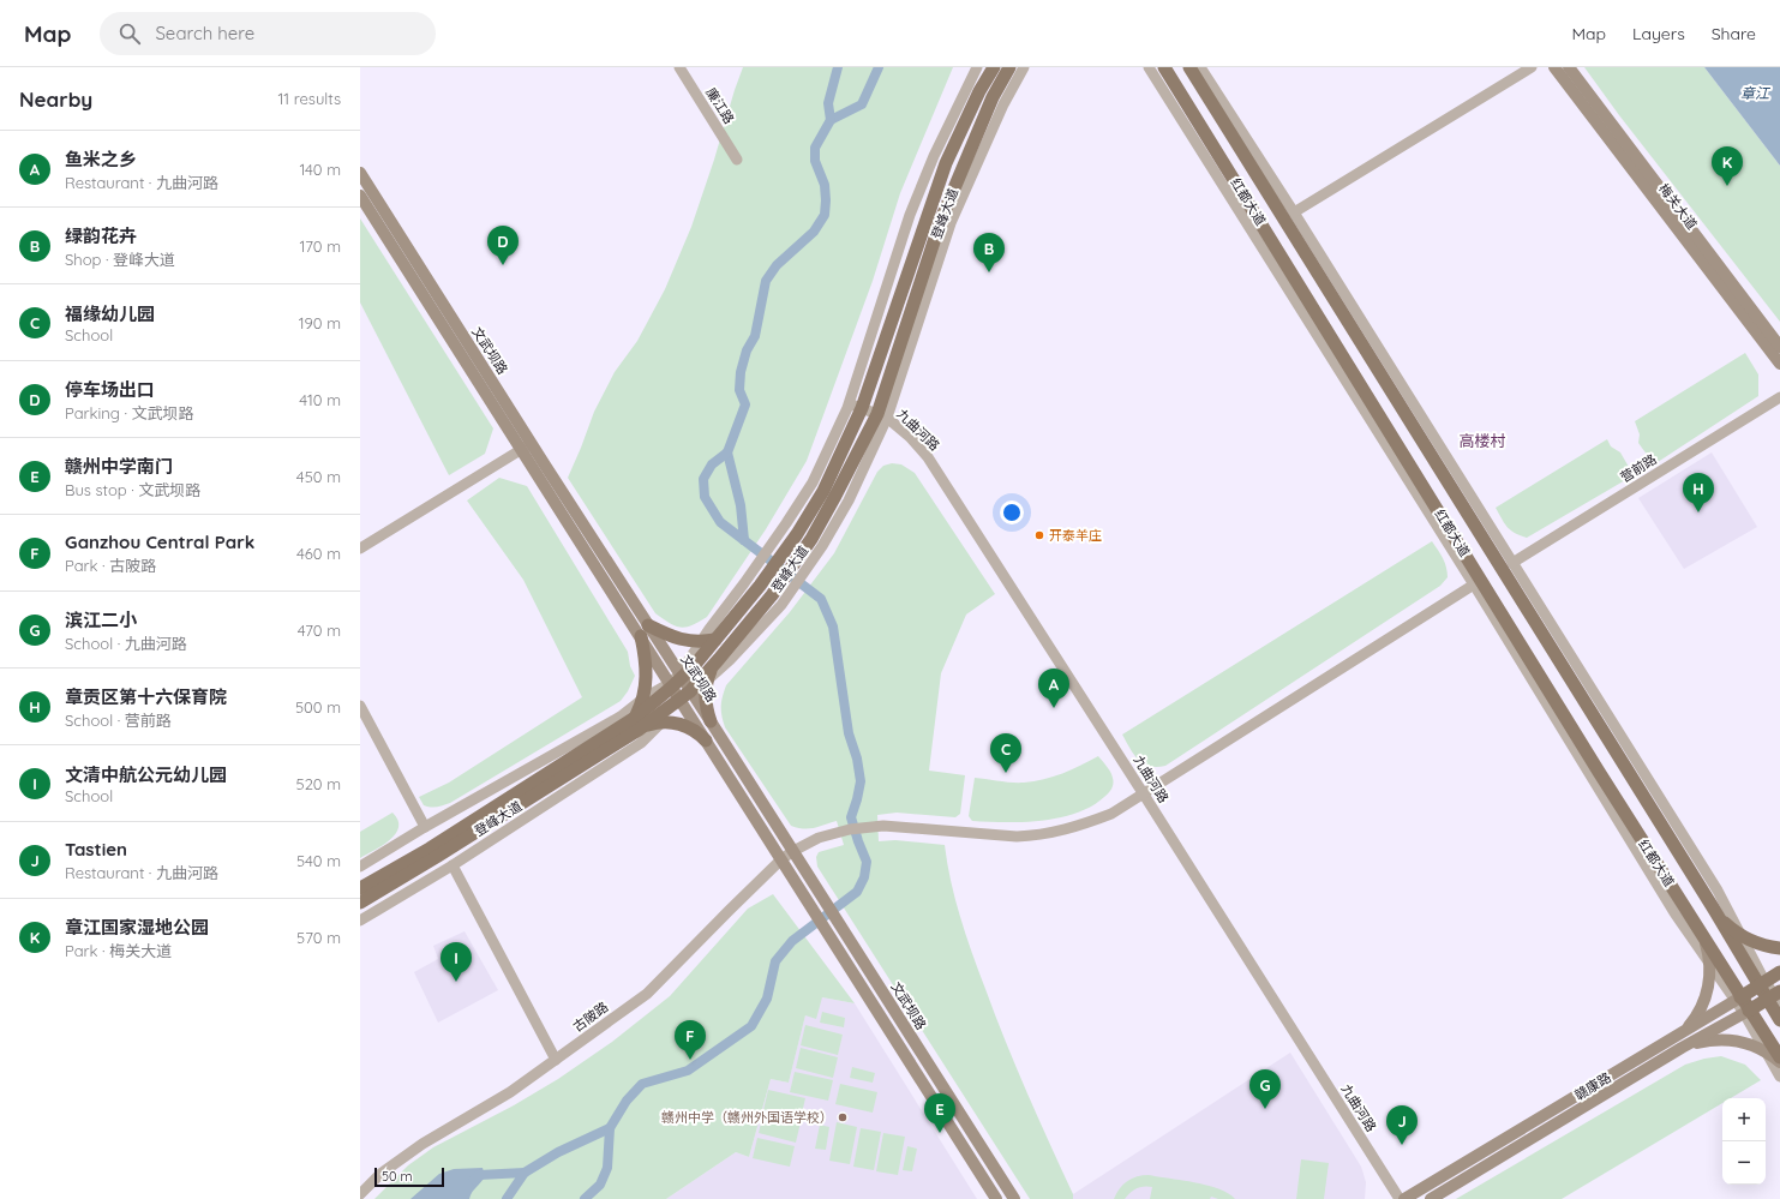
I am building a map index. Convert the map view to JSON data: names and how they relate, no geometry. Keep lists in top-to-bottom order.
{
  "streets": {
    "main road": [
      "红都大道",
      "梅关大道",
      "登峰大道",
      "文武坝路",
      "赣康路"
    ],
    "street": [
      "廉江路",
      "九曲河路",
      "营前路",
      "古陂路"
    ]
  },
  "crossings": [
    ["红都大道", "赣康路"],
    ["登峰大道", "文武坝路"],
    ["登峰大道", "九曲河路"],
    ["文武坝路", "古陂路"],
    ["九曲河路", "古陂路"]
  ],
  "districts": ["高楼村"],
  "water": ["章江"],
  "places": ["开泰羊庄", "赣州中学（赣州外国语学校）"],
  "scale_bar": "50 m",
  "page": {
    "header": "Map",
    "search": "Search here",
    "nav": ["Map", "Layers", "Share"],
    "heading": ["Nearby", "11 results"],
    "list": [
      {
        "mark": "A",
        "name": "鱼米之乡",
        "note": "Restaurant · 九曲河路",
        "value": "140 m"
      },
      {
        "mark": "B",
        "name": "绿韵花卉",
        "note": "Shop · 登峰大道",
        "value": "170 m"
      },
      {
        "mark": "C",
        "name": "福缘幼儿园",
        "note": "School",
        "value": "190 m"
      },
      {
        "mark": "D",
        "name": "停车场出口",
        "note": "Parking · 文武坝路",
        "value": "410 m"
      },
      {
        "mark": "E",
        "name": "赣州中学南门",
        "note": "Bus stop · 文武坝路",
        "value": "450 m"
      },
      {
        "mark": "F",
        "name": "Ganzhou Central Park",
        "note": "Park · 古陂路",
        "value": "460 m"
      },
      {
        "mark": "G",
        "name": "滨江二小",
        "note": "School · 九曲河路",
        "value": "470 m"
      },
      {
        "mark": "H",
        "name": "章贡区第十六保育院",
        "note": "School · 营前路",
        "value": "500 m"
      },
      {
        "mark": "I",
        "name": "文清中航公元幼儿园",
        "note": "School",
        "value": "520 m"
      },
      {
        "mark": "J",
        "name": "Tastien",
        "note": "Restaurant · 九曲河路",
        "value": "540 m"
      },
      {
        "mark": "K",
        "name": "章江国家湿地公园",
        "note": "Park · 梅关大道",
        "value": "570 m"
      }
    ],
    "pins": [
      "K",
      "D",
      "B",
      "H",
      "A",
      "C",
      "I",
      "F",
      "G",
      "E",
      "J"
    ],
    "map_buttons": ["+", "−"],
    "scale": "50 m"
  }
}
